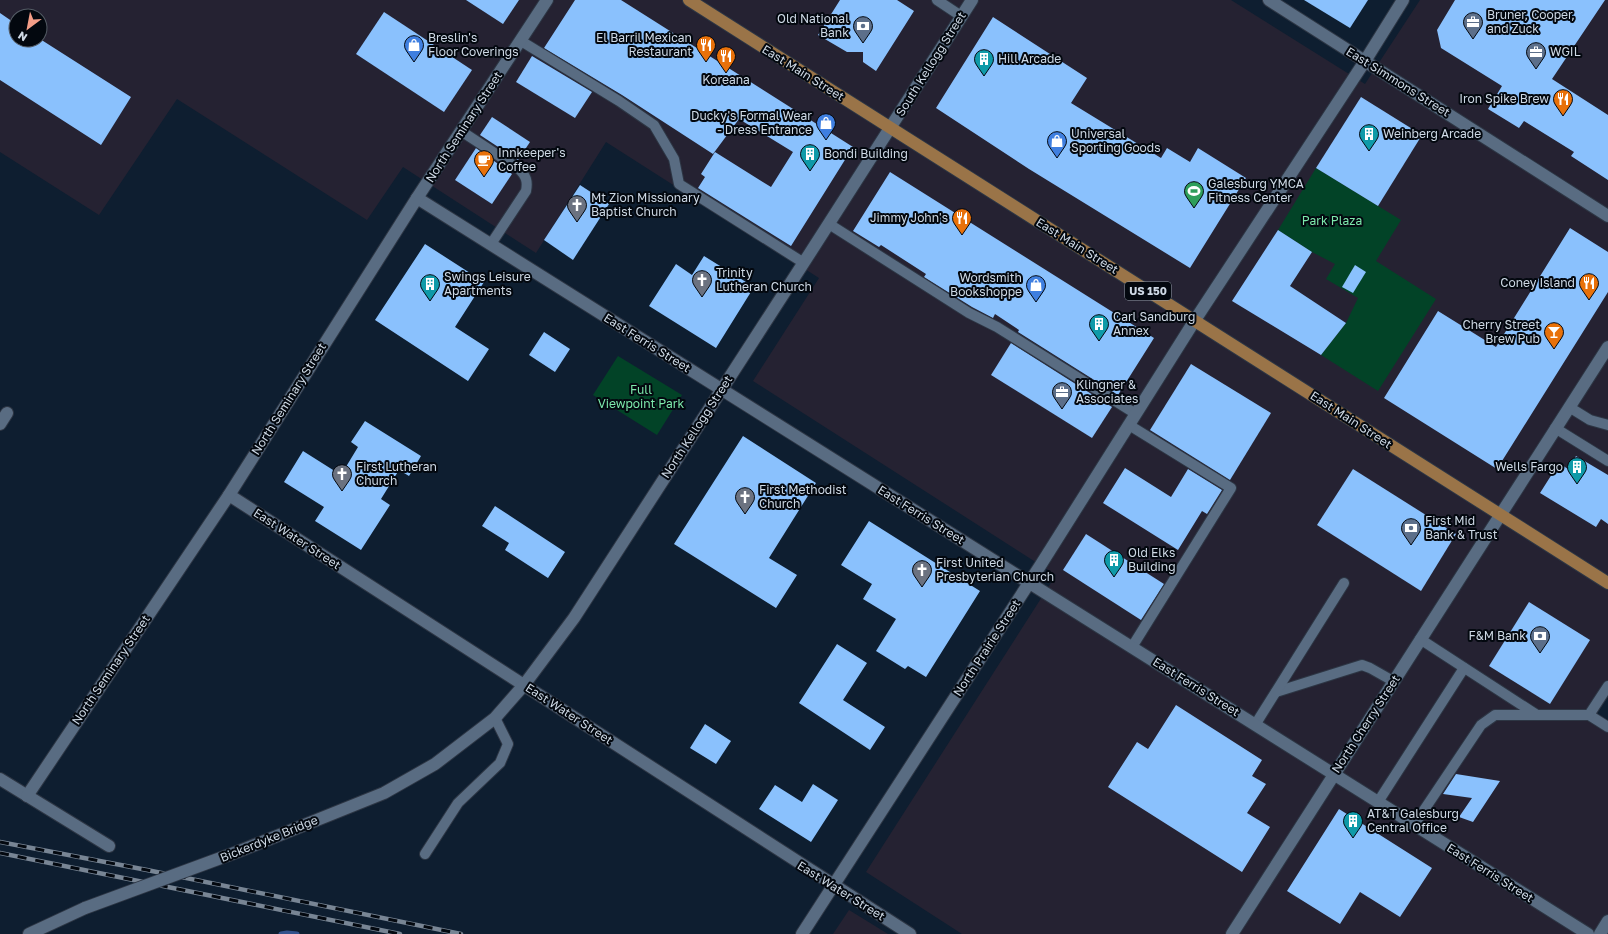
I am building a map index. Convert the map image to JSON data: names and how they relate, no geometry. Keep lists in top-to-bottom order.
{
  "streets": {
    "main road": ["East Main Street", "US 150"],
    "street": [
      "South Kellogg Street",
      "East Simmons Street",
      "North Seminary Street",
      "East Ferris Street",
      "North Kellogg Street",
      "East Water Street",
      "North Prairie Street",
      "North Cherry Street",
      "Bickerdyke Bridge"
    ]
  },
  "crossings": [
    ["South Kellogg Street", "East Main Street"],
    ["South Kellogg Street", "North Kellogg Street"],
    ["East Main Street", "North Kellogg Street"],
    ["East Main Street", "North Prairie Street"],
    ["East Main Street", "North Cherry Street"],
    ["East Simmons Street", "North Prairie Street"],
    ["North Seminary Street", "East Ferris Street"],
    ["North Seminary Street", "East Water Street"],
    ["East Ferris Street", "North Kellogg Street"],
    ["East Ferris Street", "North Prairie Street"],
    ["East Ferris Street", "North Cherry Street"],
    ["North Kellogg Street", "East Water Street"],
    ["North Kellogg Street", "Bickerdyke Bridge"],
    ["East Water Street", "North Prairie Street"]
  ],
  "parks": ["Park Plaza", "Full Viewpoint Park"],
  "places": {
    "office": ["Bruner, Cooper, and Zuck", "WGIL", "Klingner & Associates"],
    "bank": ["Old National Bank", "First Mid Bank & Trust", "F&M Bank"],
    "shop": [
      "Breslin's Floor Coverings",
      "Ducky's Formal Wear - Dress Entrance",
      "Universal Sporting Goods",
      "Wordsmith Bookshoppe"
    ],
    "restaurant": [
      "El Barril Mexican Restaurant",
      "Koreana",
      "Iron Spike Brew",
      "Jimmy John's",
      "Coney Island"
    ],
    "building": [
      "Hill Arcade",
      "Weinberg Arcade",
      "Bondi Building",
      "Swings Leisure Apartments",
      "Carl Sandburg Annex",
      "Wells Fargo",
      "Old Elks Building",
      "AT&T Galesburg Central Office"
    ],
    "cafe": ["Innkeeper's Coffee"],
    "sports": ["Galesburg YMCA Fitness Center"],
    "church": [
      "Mt Zion Missionary Baptist Church",
      "Trinity Lutheran Church",
      "First Lutheran Church",
      "First Methodist Church",
      "First United Presbyterian Church"
    ],
    "bar": ["Cherry Street Brew Pub"]
  },
  "north": "bottom left"
}
